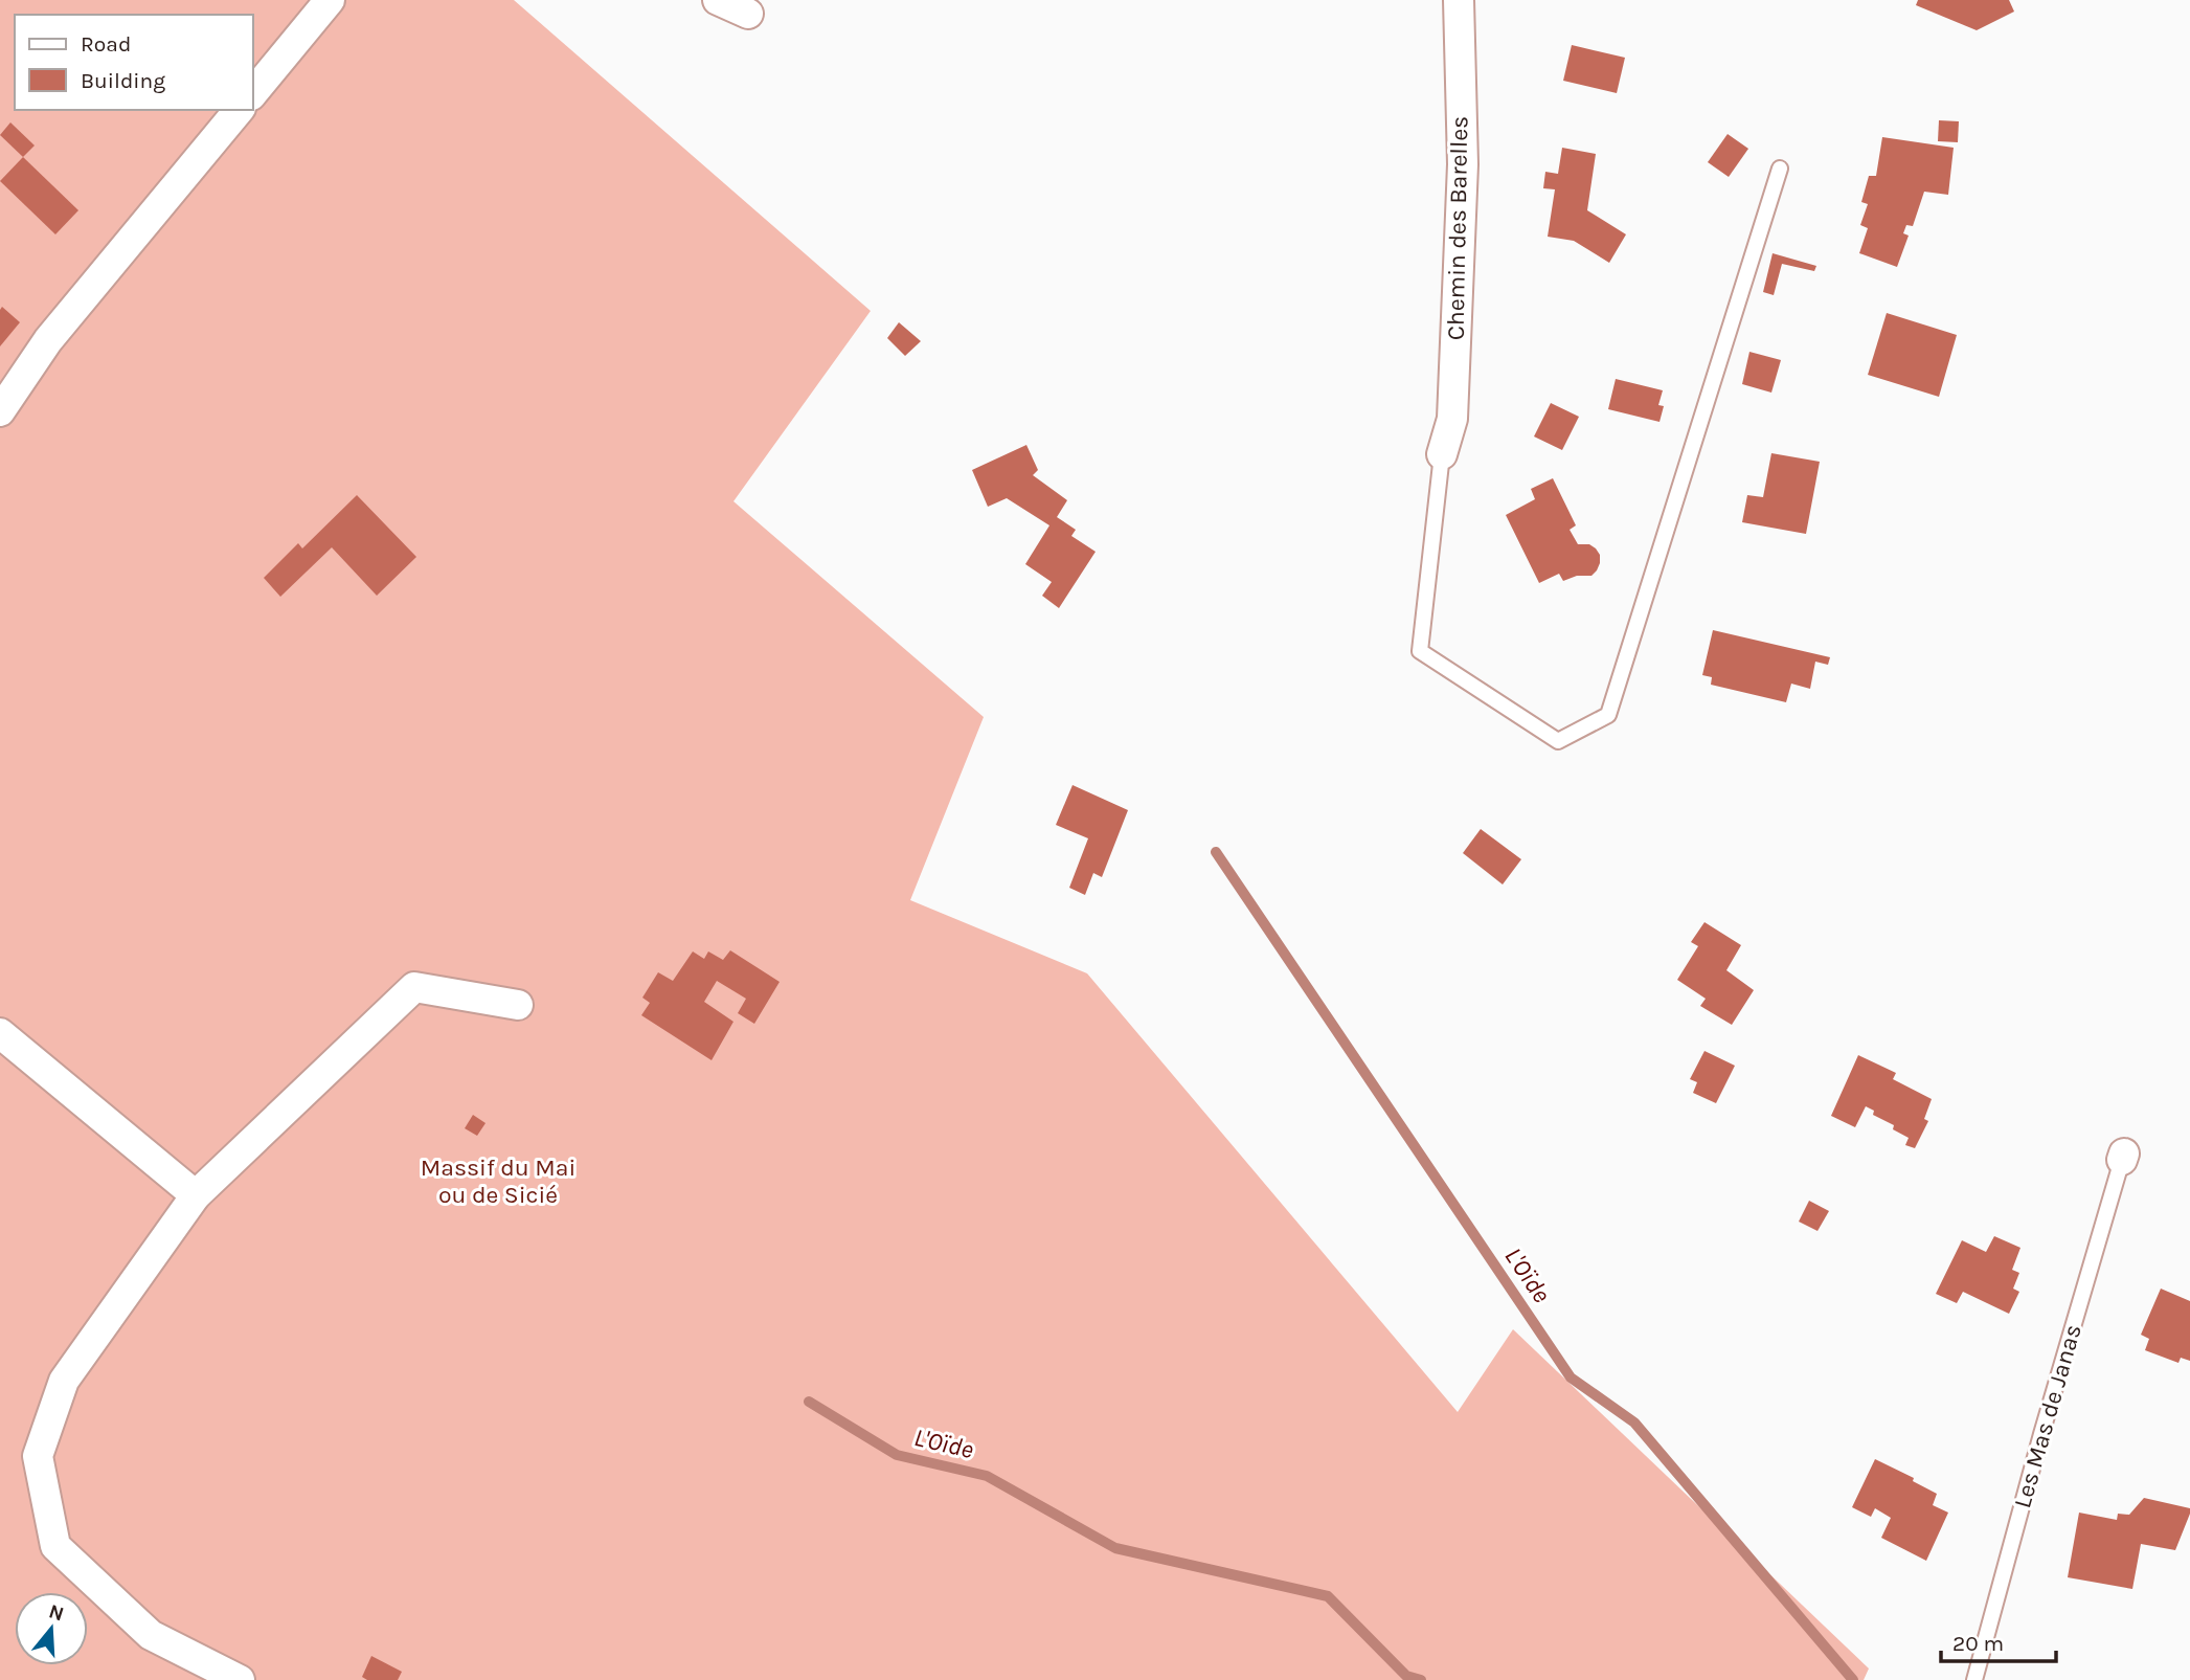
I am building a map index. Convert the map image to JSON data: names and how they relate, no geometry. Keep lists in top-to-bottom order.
{
  "streets": {
    "street": ["Chemin des Barelles"],
    "lane": ["Les Mas de Janas"]
  },
  "water": ["L'Oïde"],
  "parks": ["Massif du Mai ou de Sicié"],
  "legend": ["Road", "Building"],
  "scale_bar": "20 m",
  "north": "top"
}
